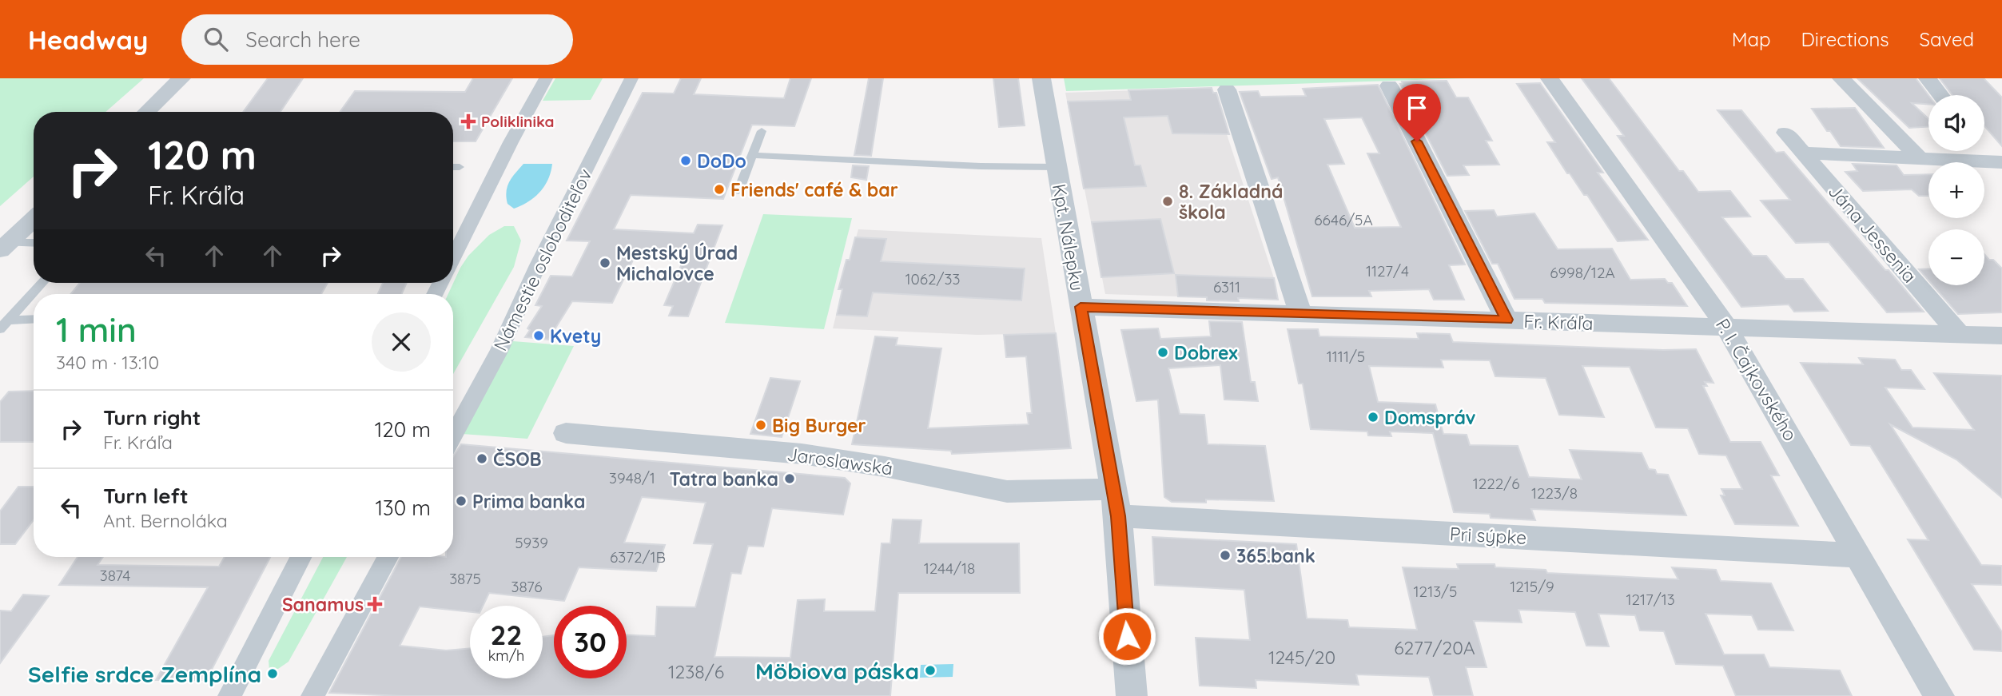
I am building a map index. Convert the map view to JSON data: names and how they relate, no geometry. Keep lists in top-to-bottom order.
{
  "streets": {
    "street": [
      "Jána Jessenia",
      "Kpt. Nálepku",
      "Námestie osloboditeľov",
      "Fr. Kráľa",
      "P. I. Čajkovského",
      "Jaroslawská",
      "Pri sýpke"
    ]
  },
  "crossings": [
    ["Jána Jessenia", "Fr. Kráľa"],
    ["Kpt. Nálepku", "Fr. Kráľa"],
    ["Kpt. Nálepku", "Jaroslawská"],
    ["Kpt. Nálepku", "Pri sýpke"],
    ["Fr. Kráľa", "P. I. Čajkovského"],
    ["P. I. Čajkovského", "Pri sýpke"],
    ["Jaroslawská", "Pri sýpke"]
  ],
  "places": {
    "health": ["Poliklinika", "Sanamus"],
    "other": [
      "DoDo",
      "Friends' café & bar",
      "8. Základná škola",
      "Mestský Úrad Michalovce",
      "Kvety",
      "Dobrex",
      "Domspráv",
      "Big Burger",
      "ČSOB",
      "Tatra banka",
      "Prima banka",
      "365.bank",
      "Möbiova páska",
      "Selfie srdce Zemplína"
    ]
  },
  "house_numbers": [
    "6646/5A",
    "1127/4",
    "6998/12A",
    "1062/33",
    "6311",
    "1111/5",
    "3948/1",
    "1222/6",
    "1223/8",
    "5939",
    "6372/1B",
    "1244/18",
    "3874",
    "3875",
    "3876",
    "1215/9",
    "1213/5",
    "1217/13",
    "6277/20A",
    "1245/20",
    "1238/6"
  ],
  "page": {
    "header": "Headway",
    "search": "Search here",
    "nav": ["Map", "Directions", "Saved"],
    "map_buttons": ["+", "−"],
    "turn": ["120 m", "Fr. Kráľa"],
    "heading": ["1 min", "340 m · 13:10"],
    "list": [
      {
        "name": "Turn right",
        "note": "Fr. Kráľa",
        "value": "120 m"
      },
      {
        "name": "Turn left",
        "note": "Ant. Bernoláka",
        "value": "130 m"
      }
    ],
    "speed": "22 km/h",
    "limit": "30"
  }
}
